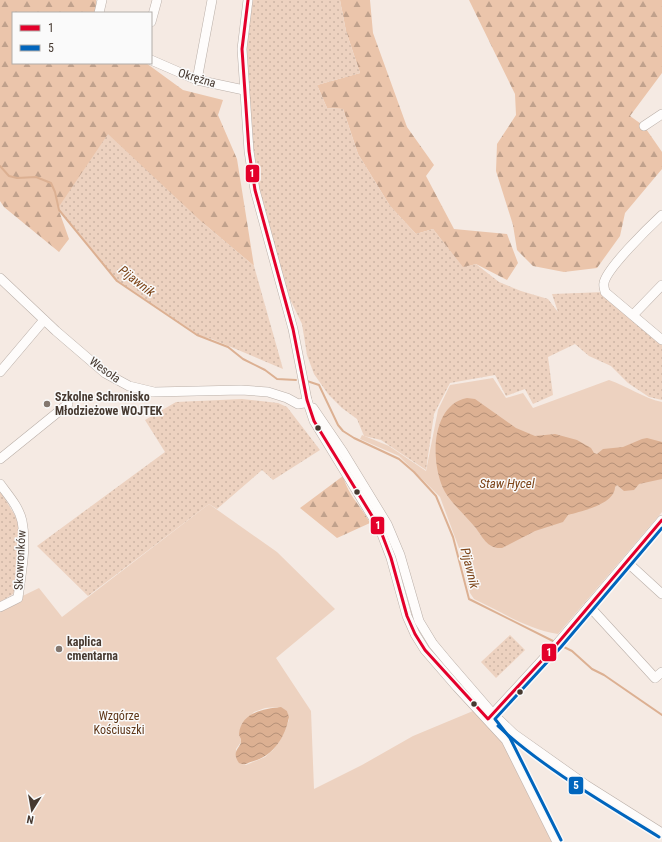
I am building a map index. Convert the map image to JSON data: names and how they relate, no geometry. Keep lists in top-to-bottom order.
{
  "streets": {
    "street": ["Okrężna", "Wesoła", "Skowronków"]
  },
  "water": ["Pijawnik", "Staw Hycel"],
  "parks": ["Wzgórze Kościuszki"],
  "places": ["Szkolne Schronisko Młodzieżowe WOJTEK", "kaplica cmentarna"],
  "lines": ["transit line 1", "transit line 5"],
  "legend": ["1", "5"],
  "north": "bottom"
}
